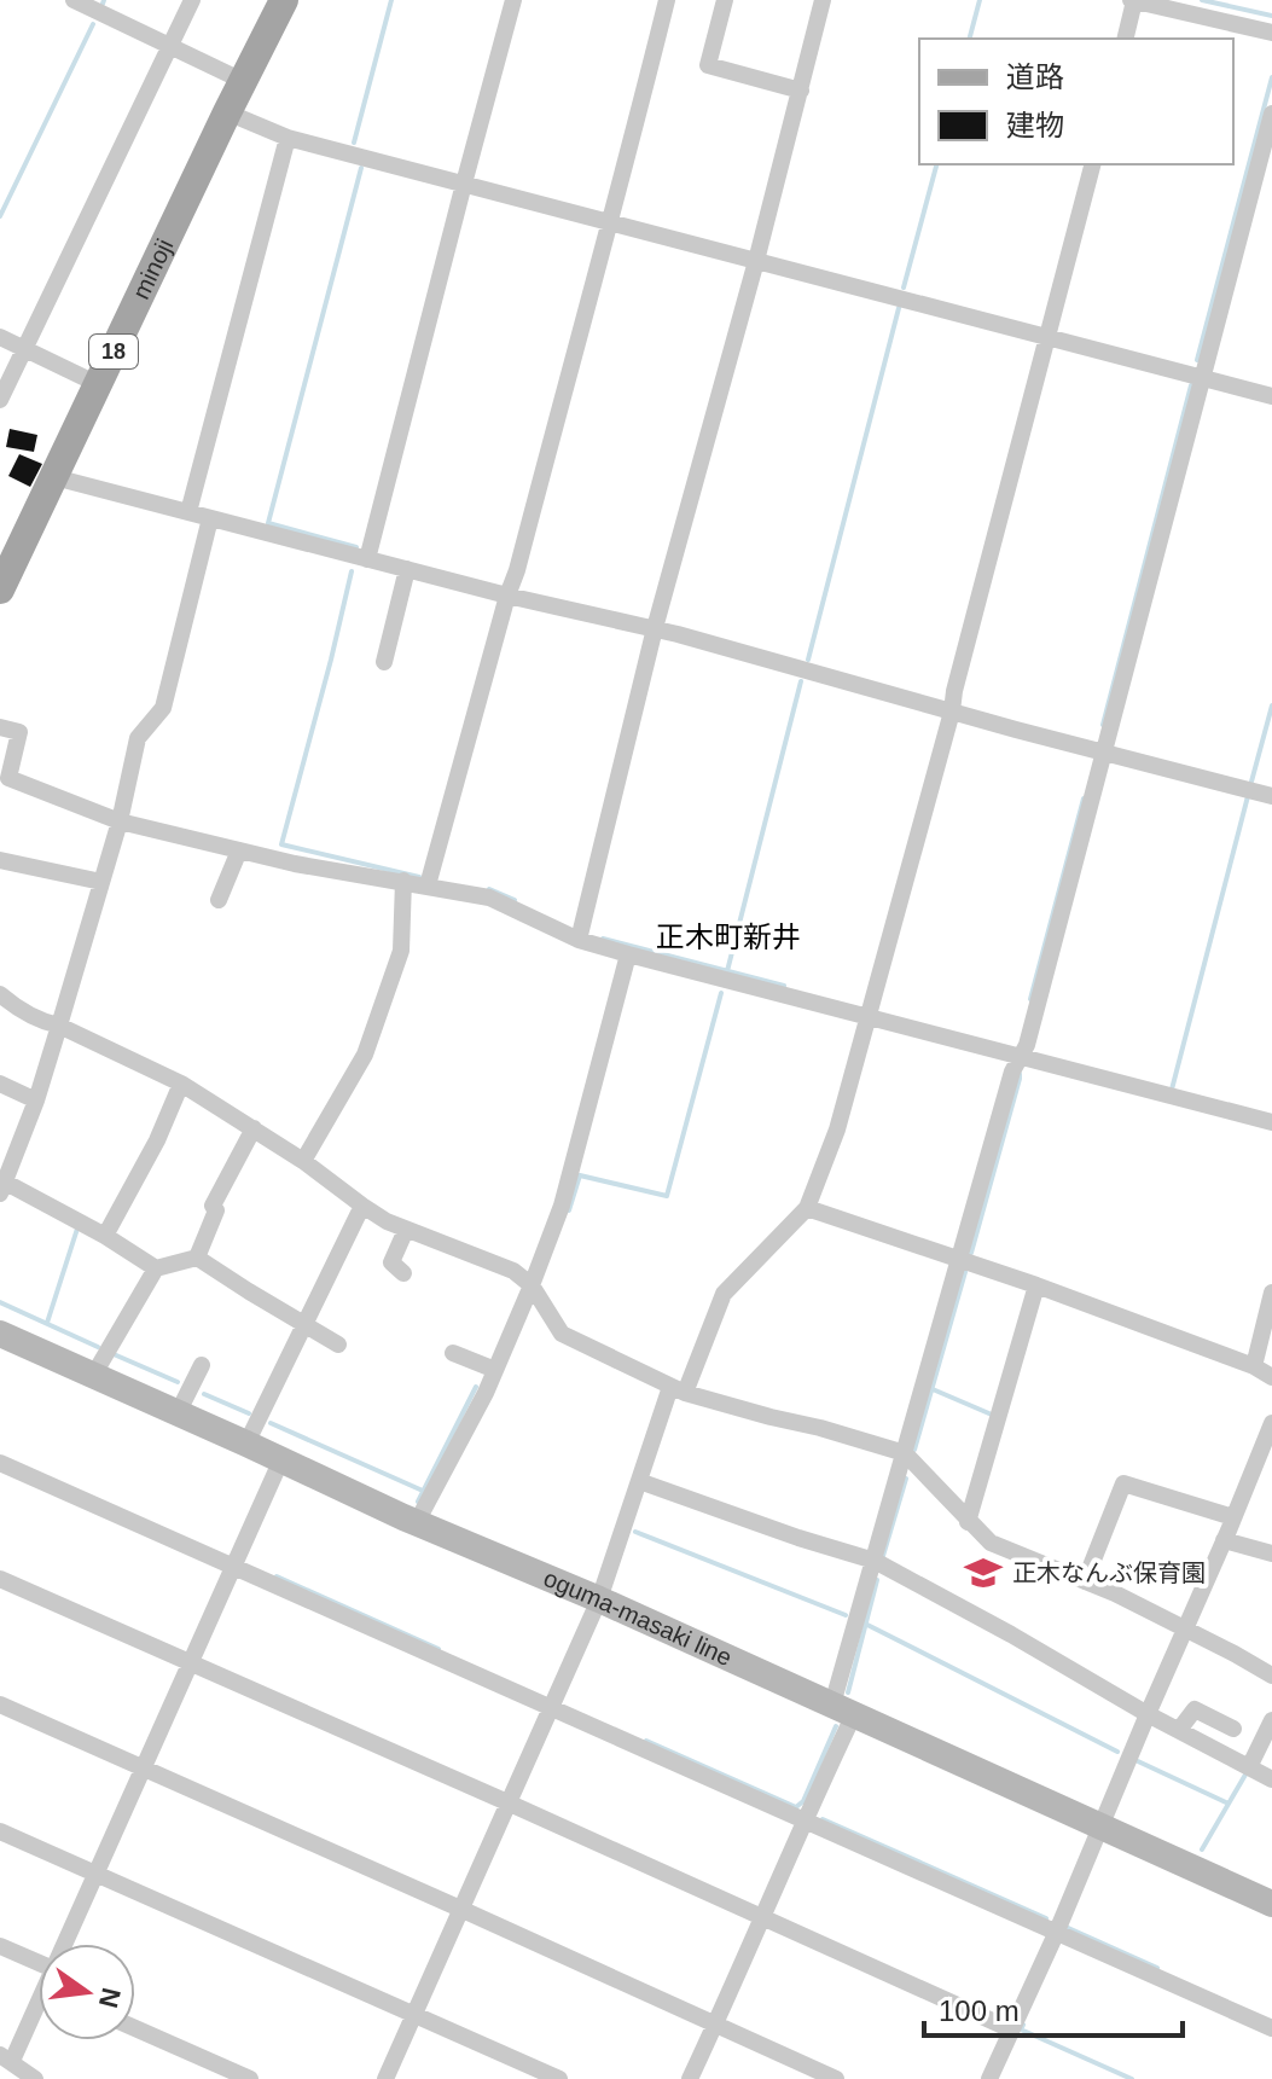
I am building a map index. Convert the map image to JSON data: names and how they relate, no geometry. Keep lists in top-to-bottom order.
{
  "streets": {
    "main road": ["minoji", "18", "oguma-masaki line"]
  },
  "districts": ["正木町新井"],
  "places": {
    "school or university": ["正木なんぶ保育園"]
  },
  "legend": ["道路", "建物"],
  "scale_bar": "100 m",
  "north": "right"
}
